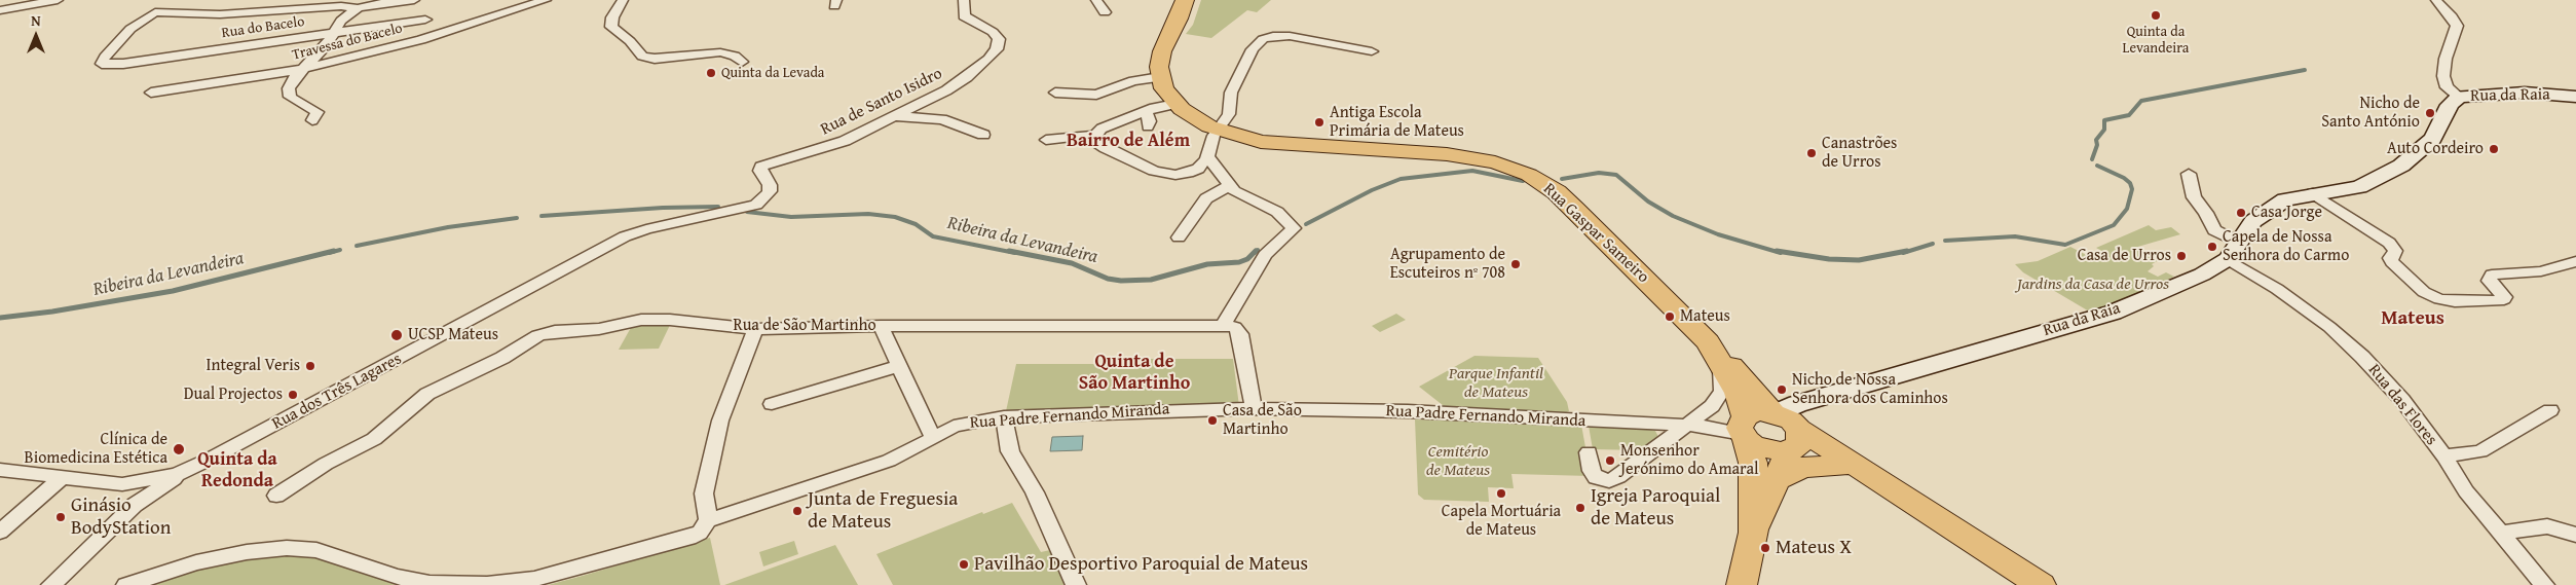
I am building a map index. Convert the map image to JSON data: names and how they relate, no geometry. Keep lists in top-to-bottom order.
{
  "streets": {
    "main road": ["Rua da Raia", "Rua Gaspar Sameiro"],
    "street": [
      "Rua do Bacelo",
      "Travessa do Bacelo",
      "Rua de Santo Isidro",
      "Rua de São Martinho",
      "Rua dos Três Lagares",
      "Rua das Flores",
      "Rua Padre Fernando Miranda"
    ]
  },
  "crossings": [
    ["Rua da Raia", "Rua das Flores"],
    ["Rua de Santo Isidro", "Rua dos Três Lagares"]
  ],
  "districts": [
    "Bairro de Além",
    "Mateus",
    "Quinta de São Martinho",
    "Quinta da Redonda"
  ],
  "water": ["Ribeira da Levandeira"],
  "parks": ["Jardins da Casa de Urros", "Parque Infantil de Mateus", "Cemitério de Mateus"],
  "places": [
    "Quinta da Levandeira",
    "Quinta da Levada",
    "Nicho de Santo António",
    "Antiga Escola Primária de Mateus",
    "Auto Cordeiro",
    "Canastrões de Urros",
    "Casa Jorge",
    "Capela de Nossa Senhora do Carmo",
    "Casa de Urros",
    "Agrupamento de Escuteiros nº 708",
    "Mateus",
    "UCSP Mateus",
    "Integral Veris",
    "Nicho de Nossa Senhora dos Caminhos",
    "Dual Projectos",
    "Casa de São Martinho",
    "Clínica de Biomedicina Estética",
    "Monsenhor Jerónimo do Amaral",
    "Capela Mortuária de Mateus",
    "Igreja Paroquial de Mateus",
    "Junta de Freguesia de Mateus",
    "Ginásio BodyStation",
    "Mateus X",
    "Pavilhão Desportivo Paroquial de Mateus"
  ],
  "north": "top"
}
